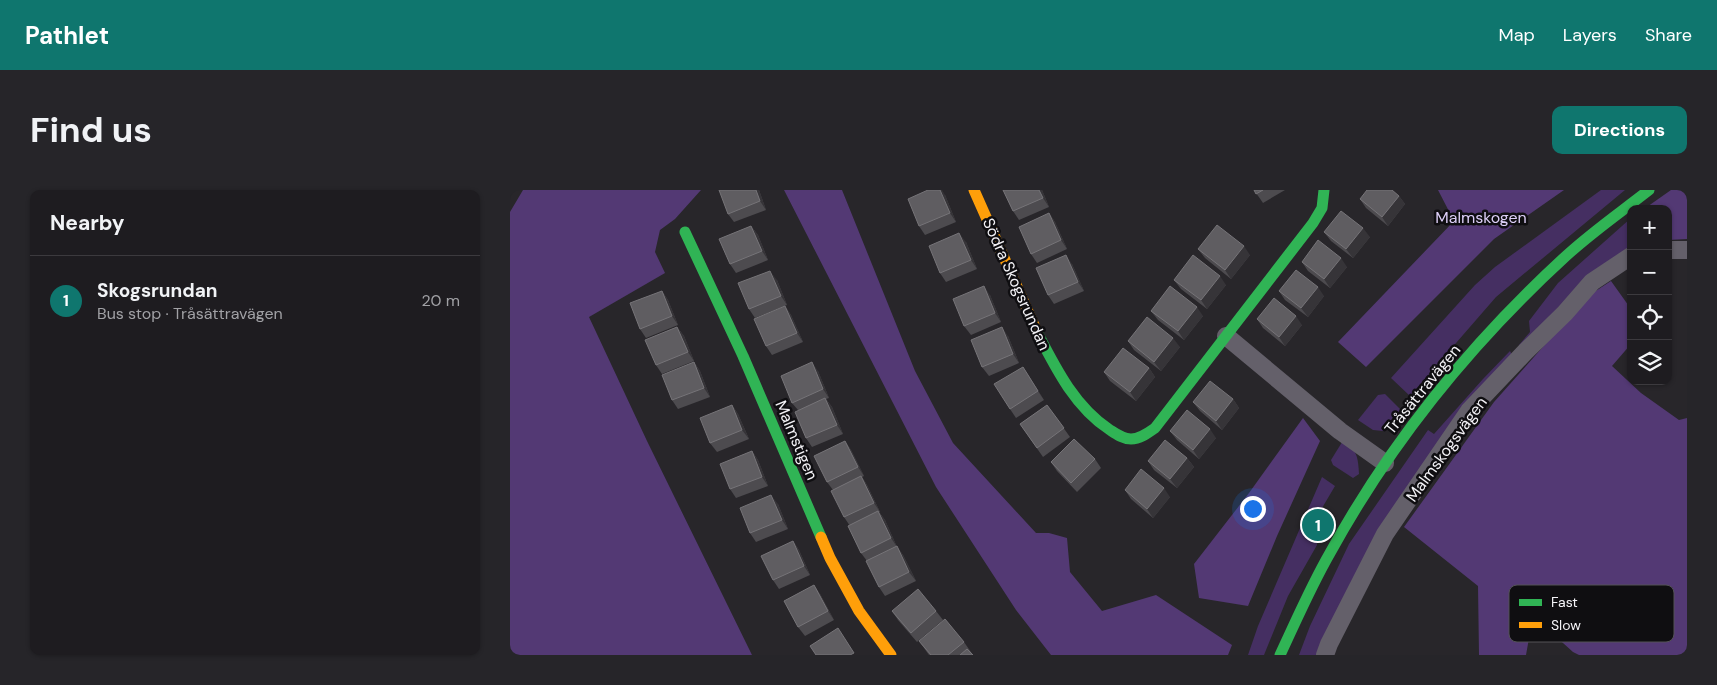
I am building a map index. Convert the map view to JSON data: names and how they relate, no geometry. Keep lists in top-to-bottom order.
{
  "streets": {
    "street": [
      "Södra Skogsrundan",
      "Tråsättravägen",
      "Malmstigen",
      "Malmskogsvägen"
    ]
  },
  "parks": ["Malmskogen"],
  "legend": ["Fast", "Slow"],
  "page": {
    "header": "Pathlet",
    "nav": ["Map", "Layers", "Share"],
    "buttons": "Directions",
    "title": "Find us",
    "heading": "Nearby",
    "map_buttons": ["+", "−"],
    "list": [
      {
        "mark": "1",
        "name": "Skogsrundan",
        "note": "Bus stop · Tråsättravägen",
        "value": "20 m"
      }
    ],
    "pins": "1"
  }
}
